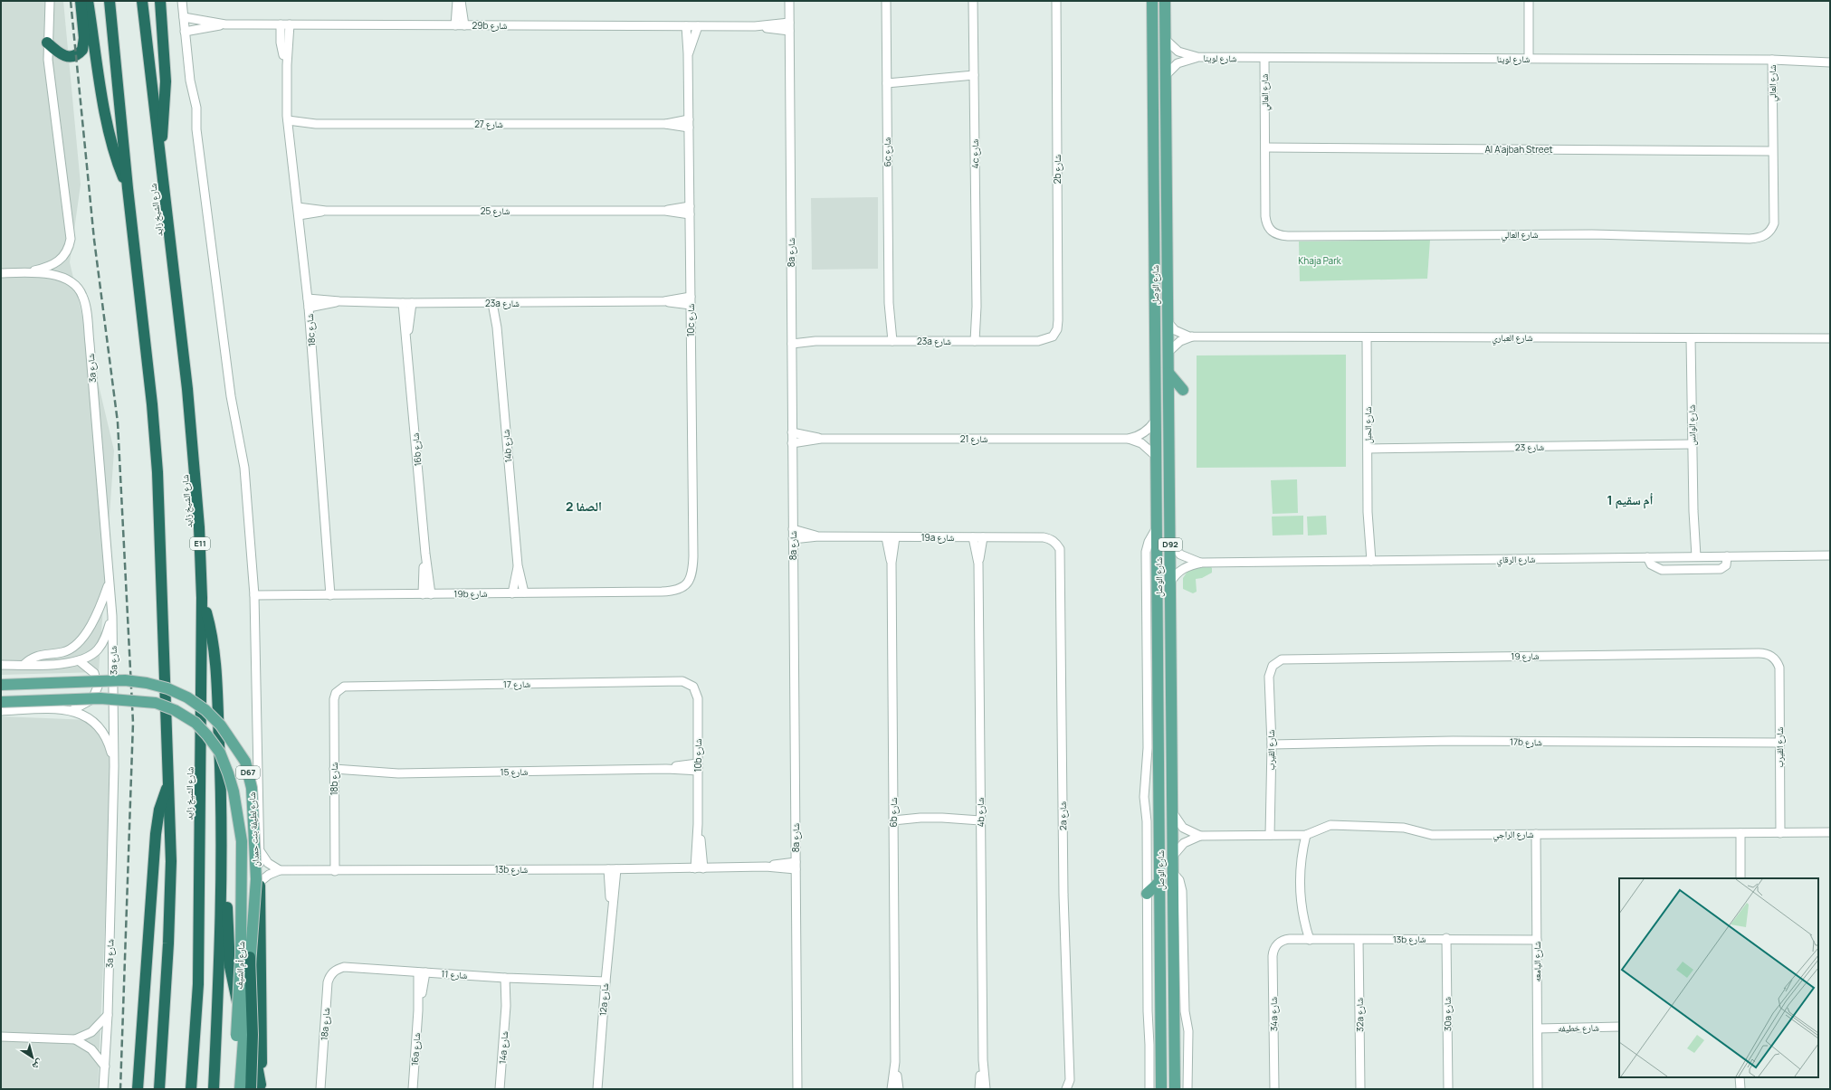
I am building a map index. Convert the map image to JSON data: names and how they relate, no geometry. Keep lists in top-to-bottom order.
{
  "streets": {
    "highway": ["شارع الشيخ زايد", "E11"],
    "main road": [
      "شارع الوصل",
      "D92",
      "D67",
      "شارع لطيفة بنت حمدان",
      "شارع أم الشيف"
    ],
    "street": [
      "29b شارع",
      "شارع لوينا",
      "شارع العالي",
      "شارع 27",
      "Al A’ajbah Street",
      "6c شارع",
      "4c شارع",
      "2b شارع",
      "شارع 25",
      "8a شارع",
      "23a شارع",
      "10c شارع",
      "18c شارع",
      "شارع العباري",
      "3a شارع",
      "شارع الحبل",
      "شارع الوانس",
      "شارع 21",
      "14b شارع",
      "شارع 23",
      "16b شارع",
      "19a شارع",
      "شارع الرقاي",
      "19b شارع",
      "شارع 19",
      "شارع 17",
      "17b شارع",
      "شارع القيرب",
      "10b شارع",
      "شارع 15",
      "18b شارع",
      "6b شارع",
      "4b شارع",
      "2a شارع",
      "شارع الراجي",
      "13b شارع",
      "شارع اليامعه",
      "شارع 11",
      "12a شارع",
      "34a شارع",
      "30a شارع",
      "32a شارع",
      "18a شارع",
      "شارع خطيفه",
      "14a شارع",
      "16a شارع"
    ]
  },
  "crossings": [
    ["29b شارع", "8a شارع"],
    ["29b شارع", "10c شارع"],
    ["29b شارع", "18c شارع"],
    ["شارع لوينا", "شارع العالي"],
    ["شارع لوينا", "شارع الوصل"],
    ["شارع العالي", "Al A’ajbah Street"],
    ["شارع 27", "10c شارع"],
    ["شارع 27", "18c شارع"],
    ["6c شارع", "23a شارع"],
    ["4c شارع", "23a شارع"],
    ["2b شارع", "23a شارع"],
    ["شارع 25", "10c شارع"],
    ["شارع 25", "18c شارع"],
    ["8a شارع", "23a شارع"],
    ["8a شارع", "شارع 21"],
    ["8a شارع", "19a شارع"],
    ["8a شارع", "13b شارع"],
    ["شارع الوصل", "شارع العباري"],
    ["شارع الوصل", "شارع 21"],
    ["شارع الوصل", "شارع الرقاي"],
    ["شارع الوصل", "شارع الراجي"],
    ["23a شارع", "10c شارع"],
    ["23a شارع", "18c شارع"],
    ["23a شارع", "14b شارع"],
    ["23a شارع", "16b شارع"],
    ["10c شارع", "19b شارع"],
    ["18c شارع", "19b شارع"],
    ["شارع العباري", "شارع الحبل"],
    ["شارع العباري", "شارع الوانس"],
    ["شارع الحبل", "شارع 23"],
    ["شارع الحبل", "شارع الرقاي"],
    ["شارع الوانس", "شارع 23"],
    ["شارع الوانس", "شارع الرقاي"],
    ["14b شارع", "19b شارع"],
    ["16b شارع", "19b شارع"],
    ["19a شارع", "6b شارع"],
    ["19a شارع", "4b شارع"],
    ["19a شارع", "2a شارع"],
    ["شارع 19", "شارع القيرب"],
    ["شارع 17", "10b شارع"],
    ["شارع 17", "18b شارع"],
    ["17b شارع", "شارع القيرب"],
    ["شارع القيرب", "شارع الراجي"],
    ["10b شارع", "شارع 15"],
    ["10b شارع", "13b شارع"],
    ["شارع 15", "18b شارع"],
    ["D67", "شارع لطيفة بنت حمدان"],
    ["18b شارع", "13b شارع"],
    ["شارع لطيفة بنت حمدان", "شارع أم الشيف"],
    ["شارع الراجي", "شارع اليامعه"],
    ["13b شارع", "شارع اليامعه"],
    ["13b شارع", "12a شارع"],
    ["13b شارع", "34a شارع"],
    ["13b شارع", "30a شارع"],
    ["13b شارع", "32a شارع"],
    ["شارع اليامعه", "شارع خطيفه"],
    ["شارع 11", "12a شارع"],
    ["شارع 11", "18a شارع"],
    ["شارع 11", "14a شارع"],
    ["شارع 11", "16a شارع"]
  ],
  "districts": ["أم سقيم 1", "الصفا 2"],
  "parks": ["Khaja Park"],
  "north": "bottom right"
}
